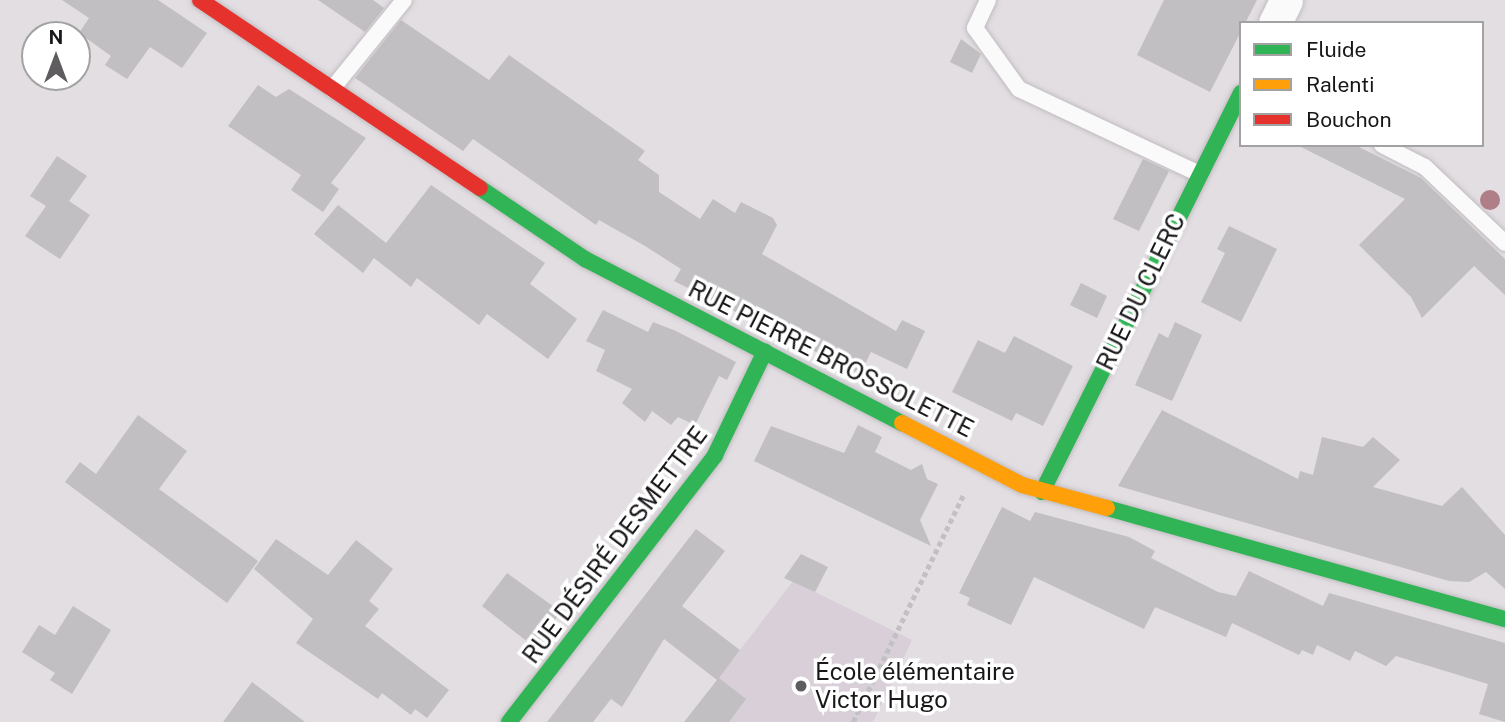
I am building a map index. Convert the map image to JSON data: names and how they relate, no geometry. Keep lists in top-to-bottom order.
{
  "streets": {
    "street": ["RUE DU CLERC", "RUE PIERRE BROSSOLETTE", "RUE DÉSIRÉ DESMETTRE"]
  },
  "crossings": [
    ["RUE DU CLERC", "RUE PIERRE BROSSOLETTE"],
    ["RUE PIERRE BROSSOLETTE", "RUE DÉSIRÉ DESMETTRE"]
  ],
  "places": ["École élémentaire Victor Hugo"],
  "legend": ["Fluide", "Ralenti", "Bouchon"],
  "north": "top"
}
